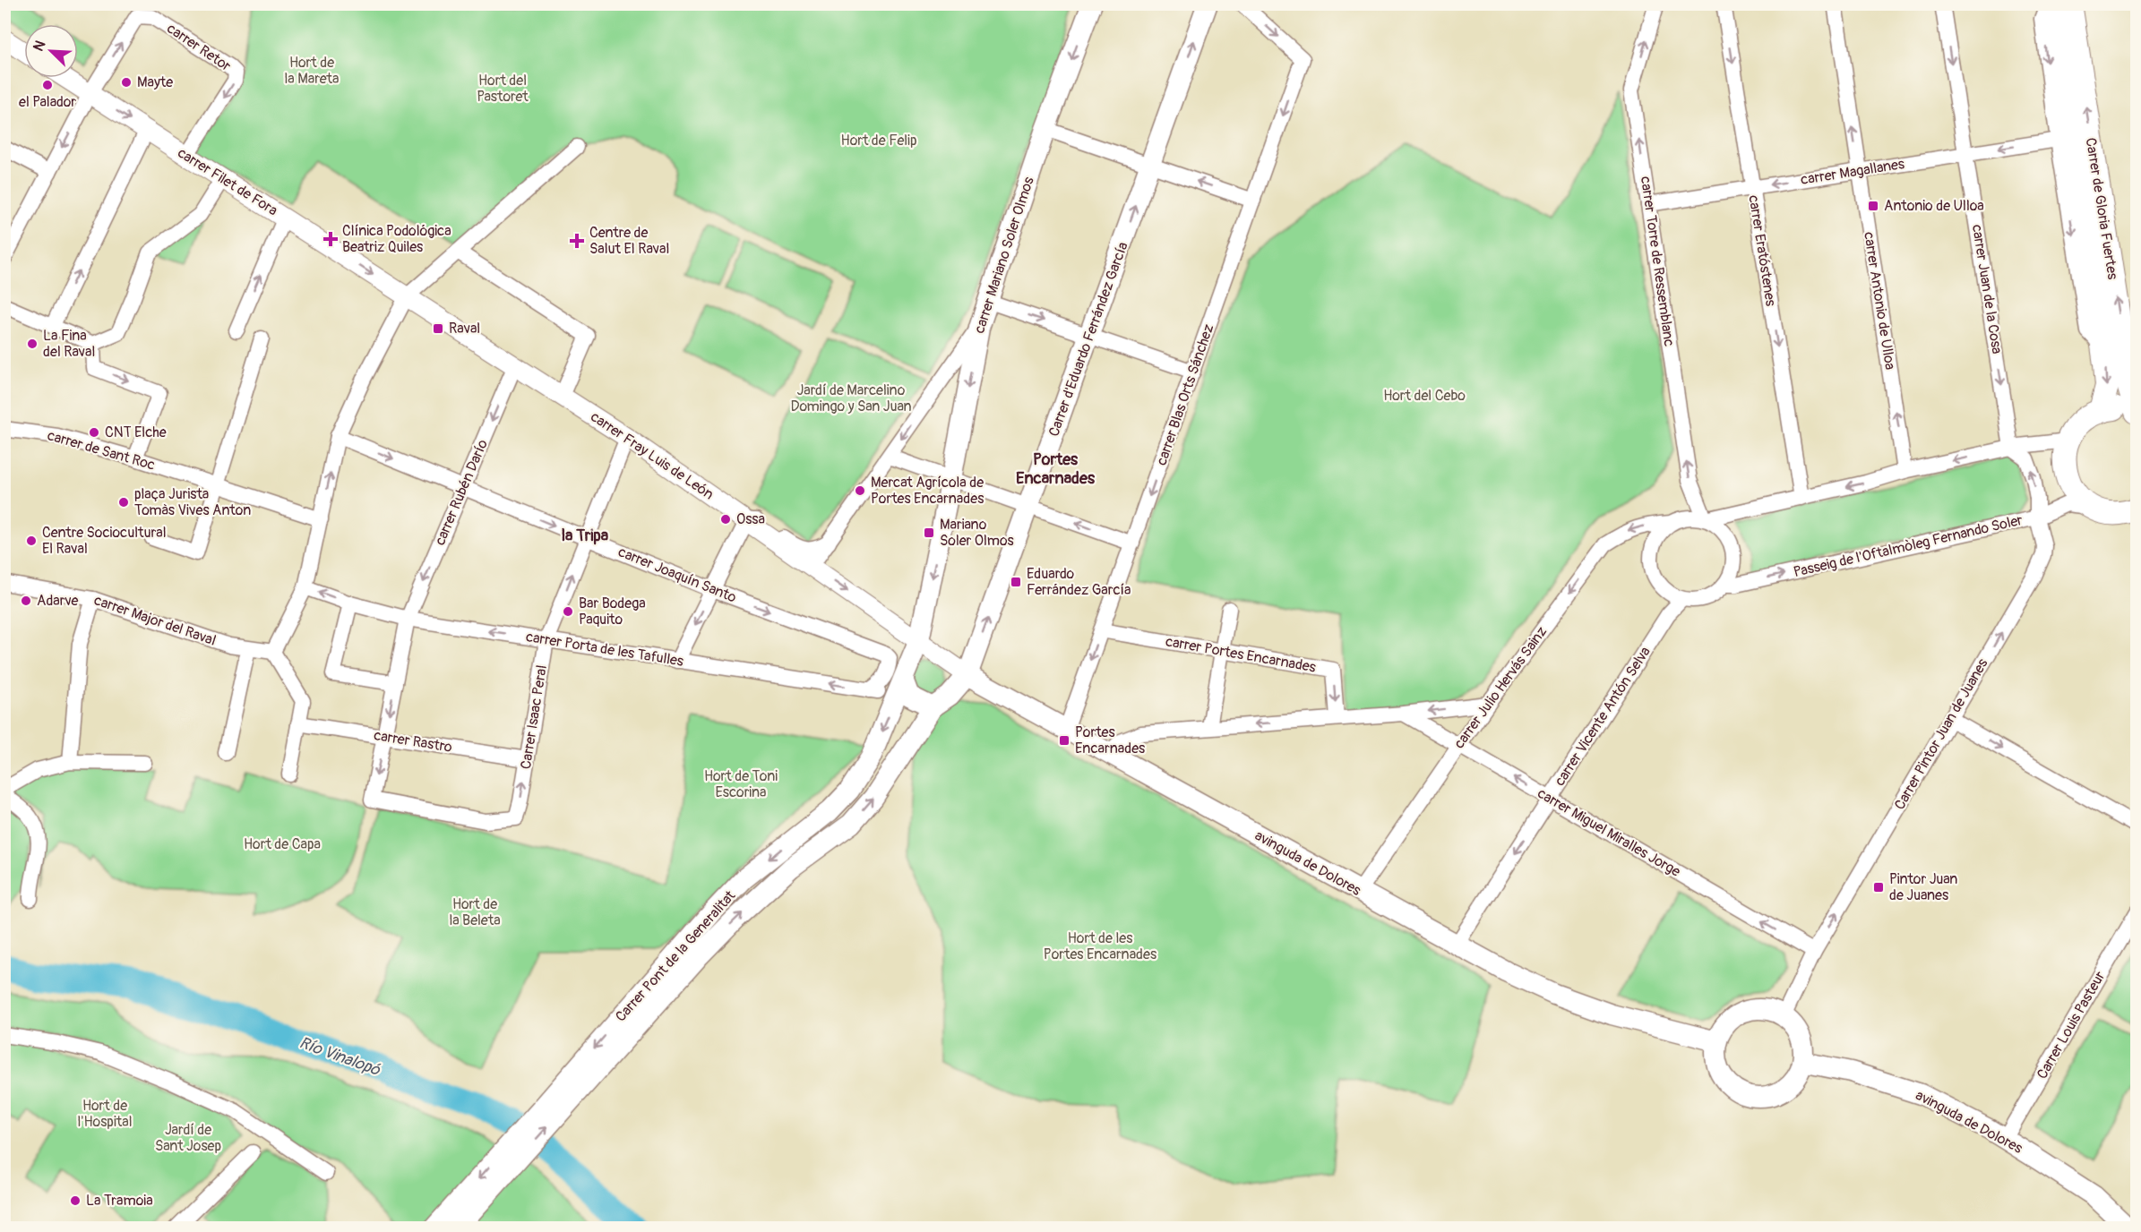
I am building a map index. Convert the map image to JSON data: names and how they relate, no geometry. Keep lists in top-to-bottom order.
{
  "streets": {
    "main road": [
      "Carrer de Gloria Fuertes",
      "carrer Mariano Soler Olmos",
      "Carrer d'Eduardo Ferrández García",
      "avinguda de Dolores",
      "Carrer Pont de la Generalitat"
    ],
    "street": [
      "carrer Retor",
      "carrer Magallanes",
      "carrer Filet de Fora",
      "carrer Eratóstenes",
      "carrer Torre de Ressemblanc",
      "carrer Juan de la Cosa",
      "carrer Antonio de Ulloa",
      "carrer Blas Orts Sánchez",
      "carrer de Sant Roc",
      "carrer Fray Luis de León",
      "carrer Rubén Darío",
      "Passeig de l'Oftalmòleg Fernando Soler",
      "carrer Joaquín Santo",
      "carrer Major del Raval",
      "carrer Porta de les Tafulles",
      "carrer Portes Encarnades",
      "carrer Julio Hervás Sainz",
      "carrer Vicente Antón Selva",
      "Carrer Isaac Peral",
      "Carrer Pintor Juan de Juanes",
      "carrer Rastro",
      "carrer Miguel Miralles Jorge",
      "Carrer Louis Pasteur"
    ]
  },
  "crossings": [
    ["carrer Retor", "carrer Filet de Fora"],
    ["carrer Magallanes", "Carrer de Gloria Fuertes"],
    ["carrer Magallanes", "carrer Eratóstenes"],
    ["carrer Magallanes", "carrer Torre de Ressemblanc"],
    ["carrer Magallanes", "carrer Juan de la Cosa"],
    ["carrer Magallanes", "carrer Antonio de Ulloa"],
    ["carrer Filet de Fora", "carrer Fray Luis de León"],
    ["carrer Mariano Soler Olmos", "carrer Fray Luis de León"],
    ["carrer Mariano Soler Olmos", "avinguda de Dolores"],
    ["carrer Mariano Soler Olmos", "Carrer Pont de la Generalitat"],
    ["carrer Torre de Ressemblanc", "Passeig de l'Oftalmòleg Fernando Soler"],
    ["carrer Torre de Ressemblanc", "carrer Julio Hervás Sainz"],
    ["carrer Torre de Ressemblanc", "carrer Vicente Antón Selva"],
    ["carrer Juan de la Cosa", "Carrer Pintor Juan de Juanes"],
    ["Carrer d'Eduardo Ferrández García", "avinguda de Dolores"],
    ["Carrer d'Eduardo Ferrández García", "Carrer Pont de la Generalitat"],
    ["carrer Blas Orts Sánchez", "carrer Portes Encarnades"],
    ["carrer Blas Orts Sánchez", "avinguda de Dolores"],
    ["carrer Fray Luis de León", "carrer Rubén Darío"],
    ["carrer Fray Luis de León", "Carrer Isaac Peral"],
    ["carrer Fray Luis de León", "avinguda de Dolores"],
    ["carrer Fray Luis de León", "Carrer Pont de la Generalitat"],
    ["carrer Rubén Darío", "carrer Joaquín Santo"],
    ["carrer Rubén Darío", "carrer Porta de les Tafulles"],
    ["carrer Rubén Darío", "Carrer Isaac Peral"],
    ["carrer Rubén Darío", "carrer Rastro"],
    ["Passeig de l'Oftalmòleg Fernando Soler", "carrer Julio Hervás Sainz"],
    ["Passeig de l'Oftalmòleg Fernando Soler", "carrer Vicente Antón Selva"],
    ["Passeig de l'Oftalmòleg Fernando Soler", "Carrer Pintor Juan de Juanes"],
    ["carrer Joaquín Santo", "carrer Porta de les Tafulles"],
    ["carrer Joaquín Santo", "Carrer Isaac Peral"],
    ["carrer Porta de les Tafulles", "Carrer Isaac Peral"],
    ["carrer Porta de les Tafulles", "Carrer Pont de la Generalitat"],
    ["carrer Julio Hervás Sainz", "carrer Vicente Antón Selva"],
    ["carrer Julio Hervás Sainz", "carrer Miguel Miralles Jorge"],
    ["carrer Julio Hervás Sainz", "avinguda de Dolores"],
    ["carrer Vicente Antón Selva", "carrer Miguel Miralles Jorge"],
    ["carrer Vicente Antón Selva", "avinguda de Dolores"],
    ["Carrer Isaac Peral", "carrer Rastro"],
    ["Carrer Pintor Juan de Juanes", "carrer Miguel Miralles Jorge"],
    ["Carrer Pintor Juan de Juanes", "avinguda de Dolores"],
    ["avinguda de Dolores", "Carrer Pont de la Generalitat"],
    ["avinguda de Dolores", "Carrer Louis Pasteur"]
  ],
  "one_way": [
    "carrer Magallanes",
    "carrer Filet de Fora",
    "carrer Eratóstenes",
    "carrer Mariano Soler Olmos",
    "carrer Torre de Ressemblanc",
    "carrer Juan de la Cosa",
    "carrer Antonio de Ulloa",
    "Carrer d'Eduardo Ferrández García",
    "carrer Blas Orts Sánchez",
    "carrer Joaquín Santo",
    "carrer Porta de les Tafulles",
    "carrer Portes Encarnades",
    "carrer Julio Hervás Sainz",
    "carrer Vicente Antón Selva",
    "Carrer Isaac Peral",
    "Carrer Pintor Juan de Juanes",
    "carrer Miguel Miralles Jorge"
  ],
  "districts": ["Portes Encarnades", "la Tripa"],
  "water": ["Río Vinalopó"],
  "parks": [
    "Hort de la Mareta",
    "Hort del Pastoret",
    "Hort de Felip",
    "Jardí de Marcelino Domingo y San Juan",
    "Hort del Cebo",
    "Hort de Toni Escorina",
    "Hort de Capa",
    "Hort de la Beleta",
    "Hort de les Portes Encarnades",
    "Hort de l'Hospital",
    "Jardí de Sant Josep"
  ],
  "places": {
    "other": [
      "Mayte",
      "el Palador",
      "La Fina del Raval",
      "CNT Elche",
      "Mercat Agrícola de Portes Encarnades",
      "plaça Jurista Tomàs Vives Anton",
      "Ossa",
      "Centre Sociocultural El Raval",
      "Adarve",
      "Bar Bodega Paquito",
      "La Tramoia"
    ],
    "transit": [
      "Antonio de Ulloa",
      "Raval",
      "Mariano Soler Olmos",
      "Eduardo Ferrández García",
      "Portes Encarnades",
      "Pintor Juan de Juanes"
    ],
    "health": ["Clínica Podológica Beatriz Quiles", "Centre de Salut El Raval"]
  },
  "north": "top left"
}
